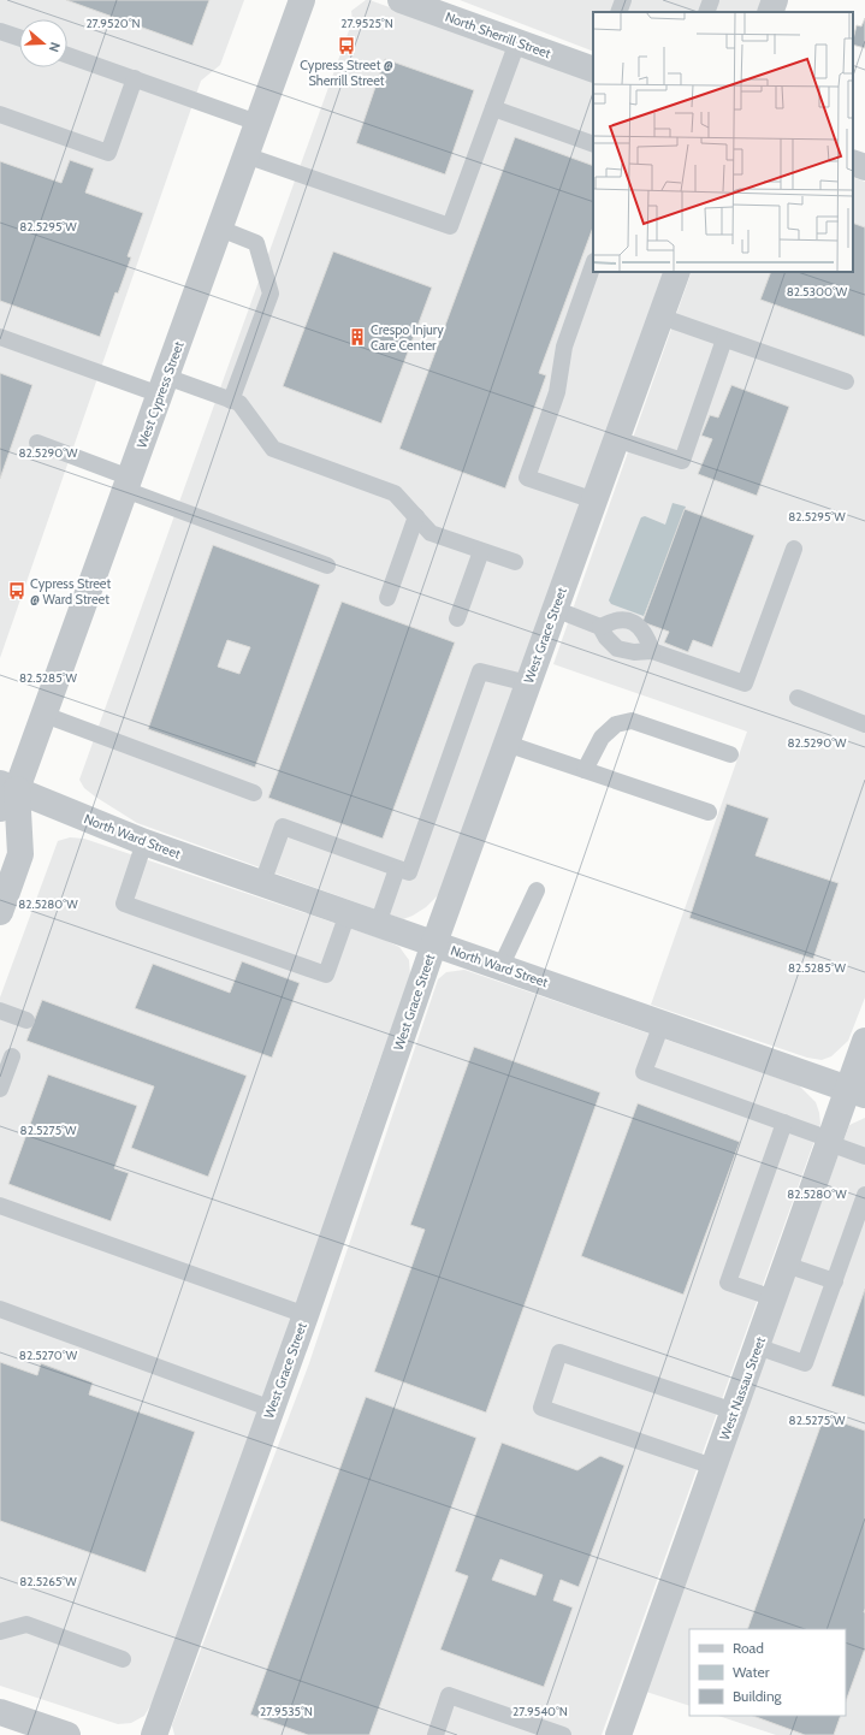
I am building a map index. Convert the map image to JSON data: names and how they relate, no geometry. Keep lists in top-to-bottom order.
{
  "streets": {
    "street": [
      "North Sherrill Street",
      "West Cypress Street",
      "West Grace Street",
      "North Ward Street",
      "West Nassau Street"
    ]
  },
  "crossings": [
    ["West Cypress Street", "North Ward Street"],
    ["West Grace Street", "North Ward Street"],
    ["North Ward Street", "West Nassau Street"]
  ],
  "places": {
    "bus stop": ["Cypress Street @ Sherrill Street", "Cypress Street @ Ward Street"],
    "building": ["Crespo Injury Care Center"]
  },
  "legend": ["Road", "Water", "Building"],
  "north": "right",
  "coordinates": [
    "27.9520°N",
    "27.9525°N",
    "82.5295°W",
    "82.5300°W",
    "82.5290°W",
    "82.5285°W",
    "82.5280°W",
    "82.5275°W",
    "82.5270°W",
    "82.5265°W",
    "27.9535°N",
    "27.9540°N"
  ]
}
